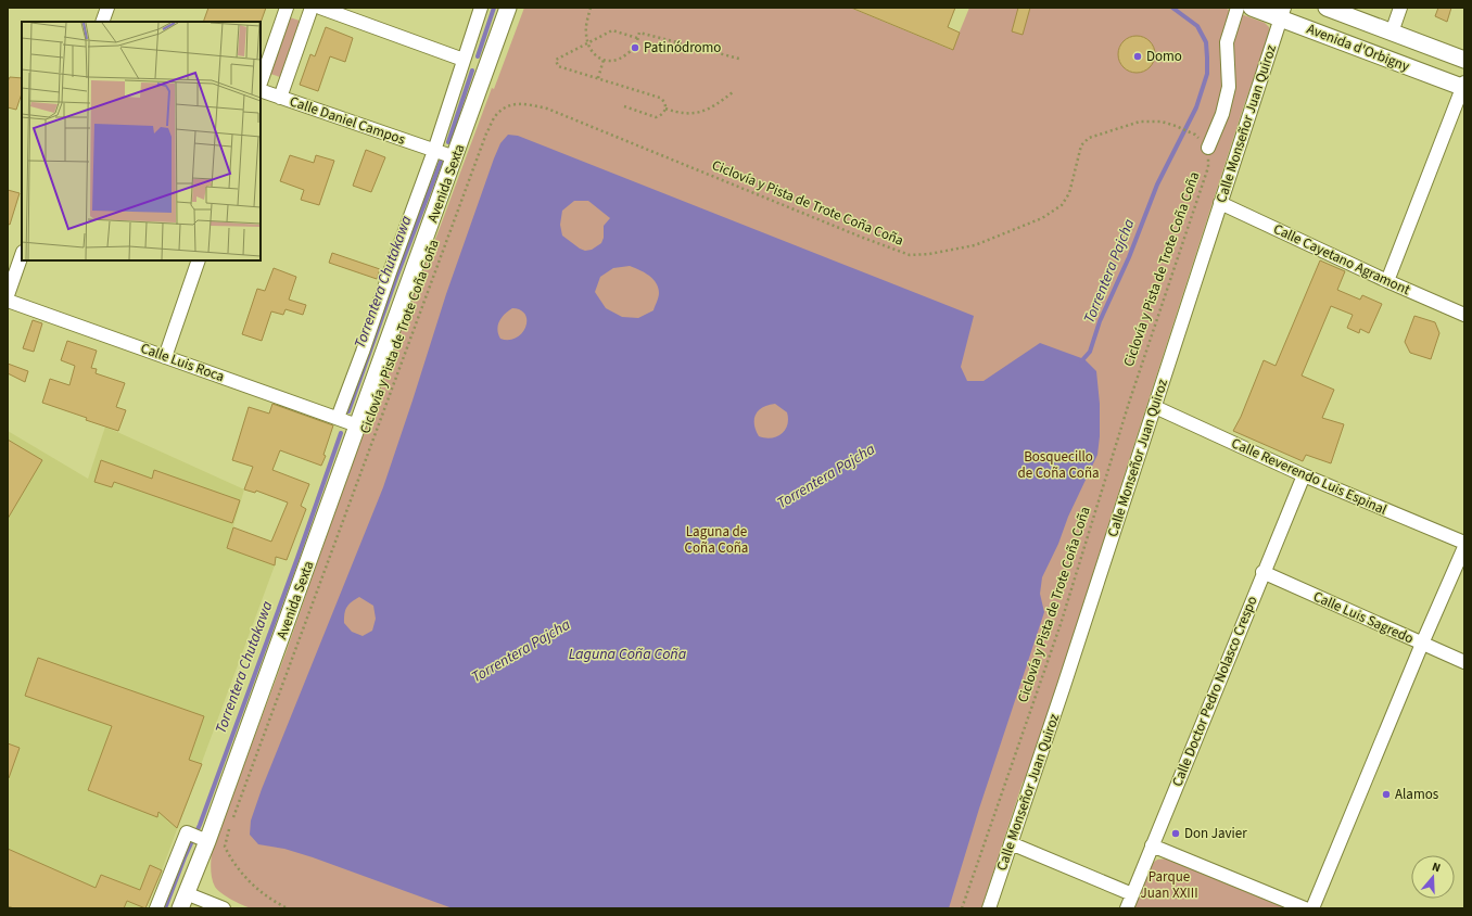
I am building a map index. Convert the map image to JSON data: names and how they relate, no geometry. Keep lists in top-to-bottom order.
{
  "streets": {
    "main road": ["Avenida d'Orbigny", "Avenida Sexta"],
    "street": [
      "Calle Daniel Campos",
      "Calle Monseñor Juan Quiroz",
      "Calle Cayetano Agramont",
      "Calle Luis Roca",
      "Calle Reverendo Luis Espinal",
      "Calle Luis Sagredo",
      "Calle Doctor Pedro Nolasco Crespo"
    ],
    "path": ["Ciclovía y Pista de Trote Coña Coña"]
  },
  "crossings": [
    ["Avenida d'Orbigny", "Calle Monseñor Juan Quiroz"],
    ["Calle Daniel Campos", "Avenida Sexta"],
    ["Calle Monseñor Juan Quiroz", "Calle Cayetano Agramont"],
    ["Calle Monseñor Juan Quiroz", "Calle Reverendo Luis Espinal"],
    ["Avenida Sexta", "Calle Luis Roca"],
    ["Calle Reverendo Luis Espinal", "Calle Doctor Pedro Nolasco Crespo"],
    ["Calle Luis Sagredo", "Calle Doctor Pedro Nolasco Crespo"]
  ],
  "water": ["Torrentera Pajcha", "Torrentera Chutakawa", "Laguna Coña Coña"],
  "parks": ["Bosquecillo de Coña Coña", "Laguna de Coña Coña", "Parque Juan XXIII"],
  "places": [
    "Patinódromo",
    "Domo",
    "Alamos",
    "Don Javier"
  ],
  "north": "top"
}
